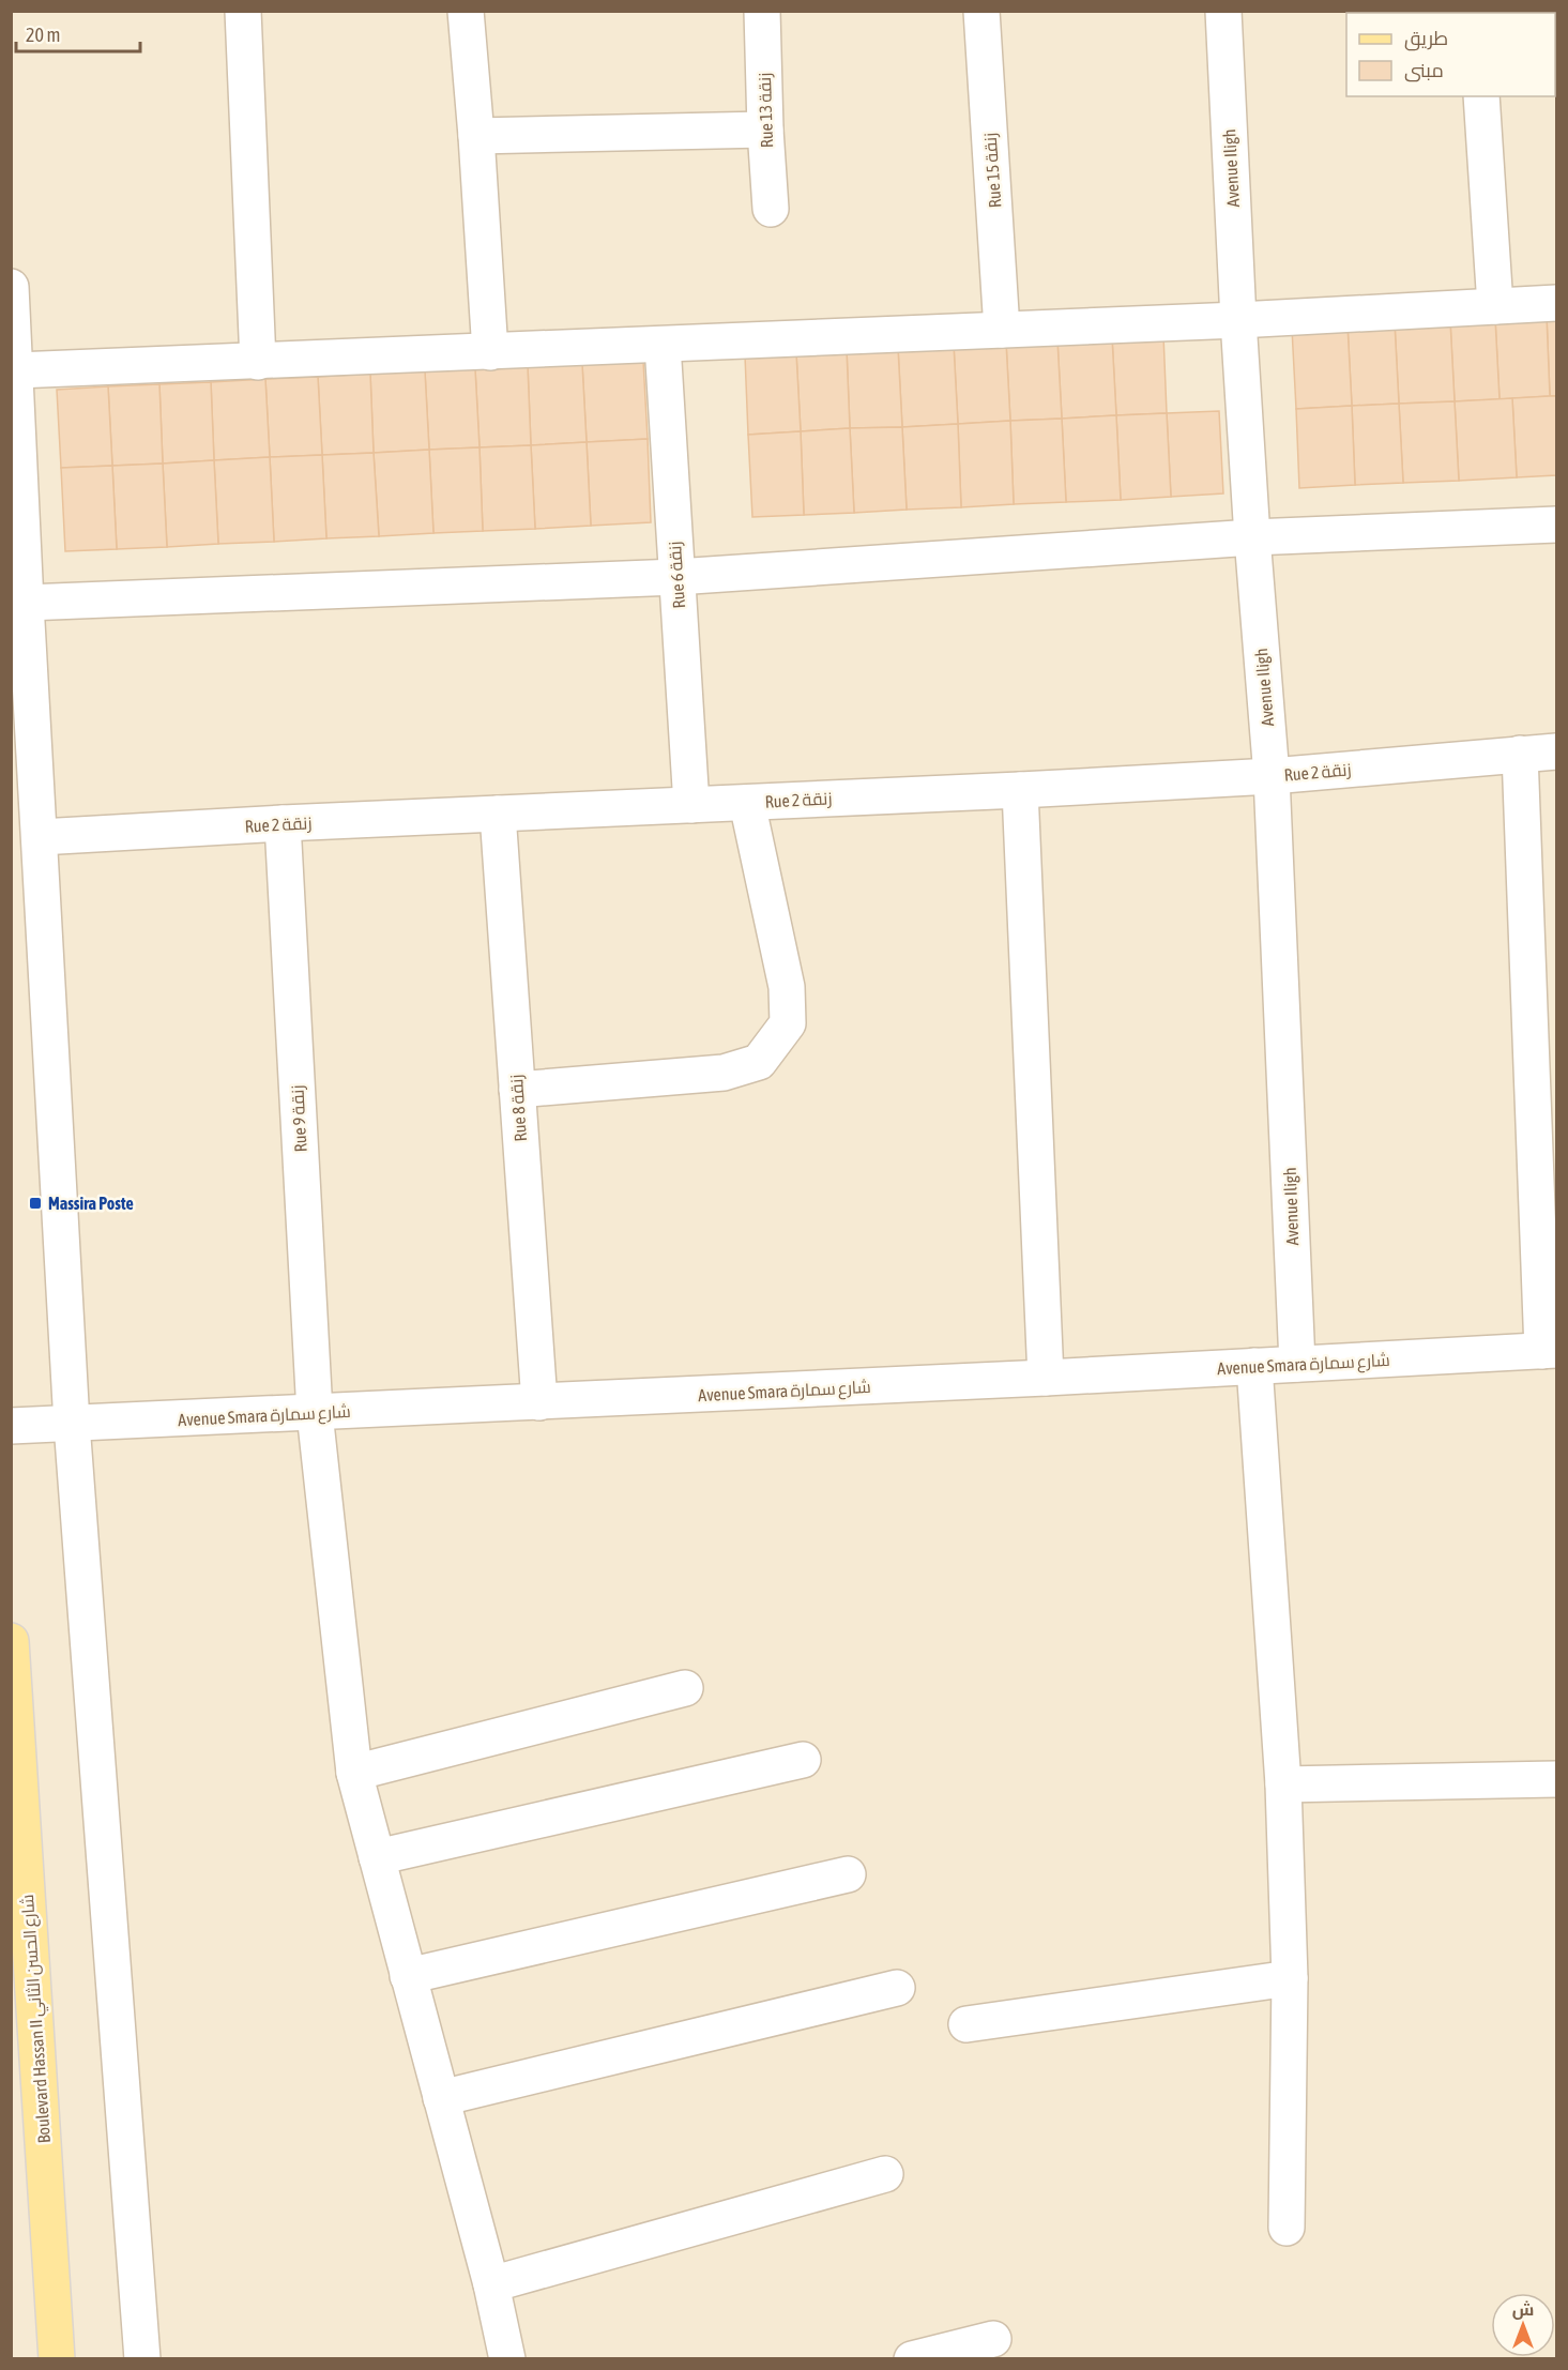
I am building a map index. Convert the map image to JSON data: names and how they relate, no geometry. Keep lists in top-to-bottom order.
{
  "streets": {
    "main road": ["Boulevard Hassan II شارع الحسن الثاني"],
    "street": [
      "Rue 13 زنقة",
      "Avenue Iligh",
      "Rue 15 زنقة",
      "Rue 6 زنقة",
      "Rue 2 زنقة",
      "Rue 8 زنقة",
      "Rue 9 زنقة",
      "Avenue Smara شارع سمارة"
    ]
  },
  "crossings": [
    ["Avenue Iligh", "Rue 2 زنقة"],
    ["Avenue Iligh", "Avenue Smara شارع سمارة"],
    ["Rue 6 زنقة", "Rue 2 زنقة"],
    ["Rue 2 زنقة", "Rue 8 زنقة"],
    ["Rue 2 زنقة", "Rue 9 زنقة"],
    ["Rue 8 زنقة", "Avenue Smara شارع سمارة"],
    ["Rue 9 زنقة", "Avenue Smara شارع سمارة"]
  ],
  "places": {
    "transit": ["Massira Poste"]
  },
  "legend": ["طريق", "مبنى"],
  "scale_bar": "20 m",
  "north": "top"
}
